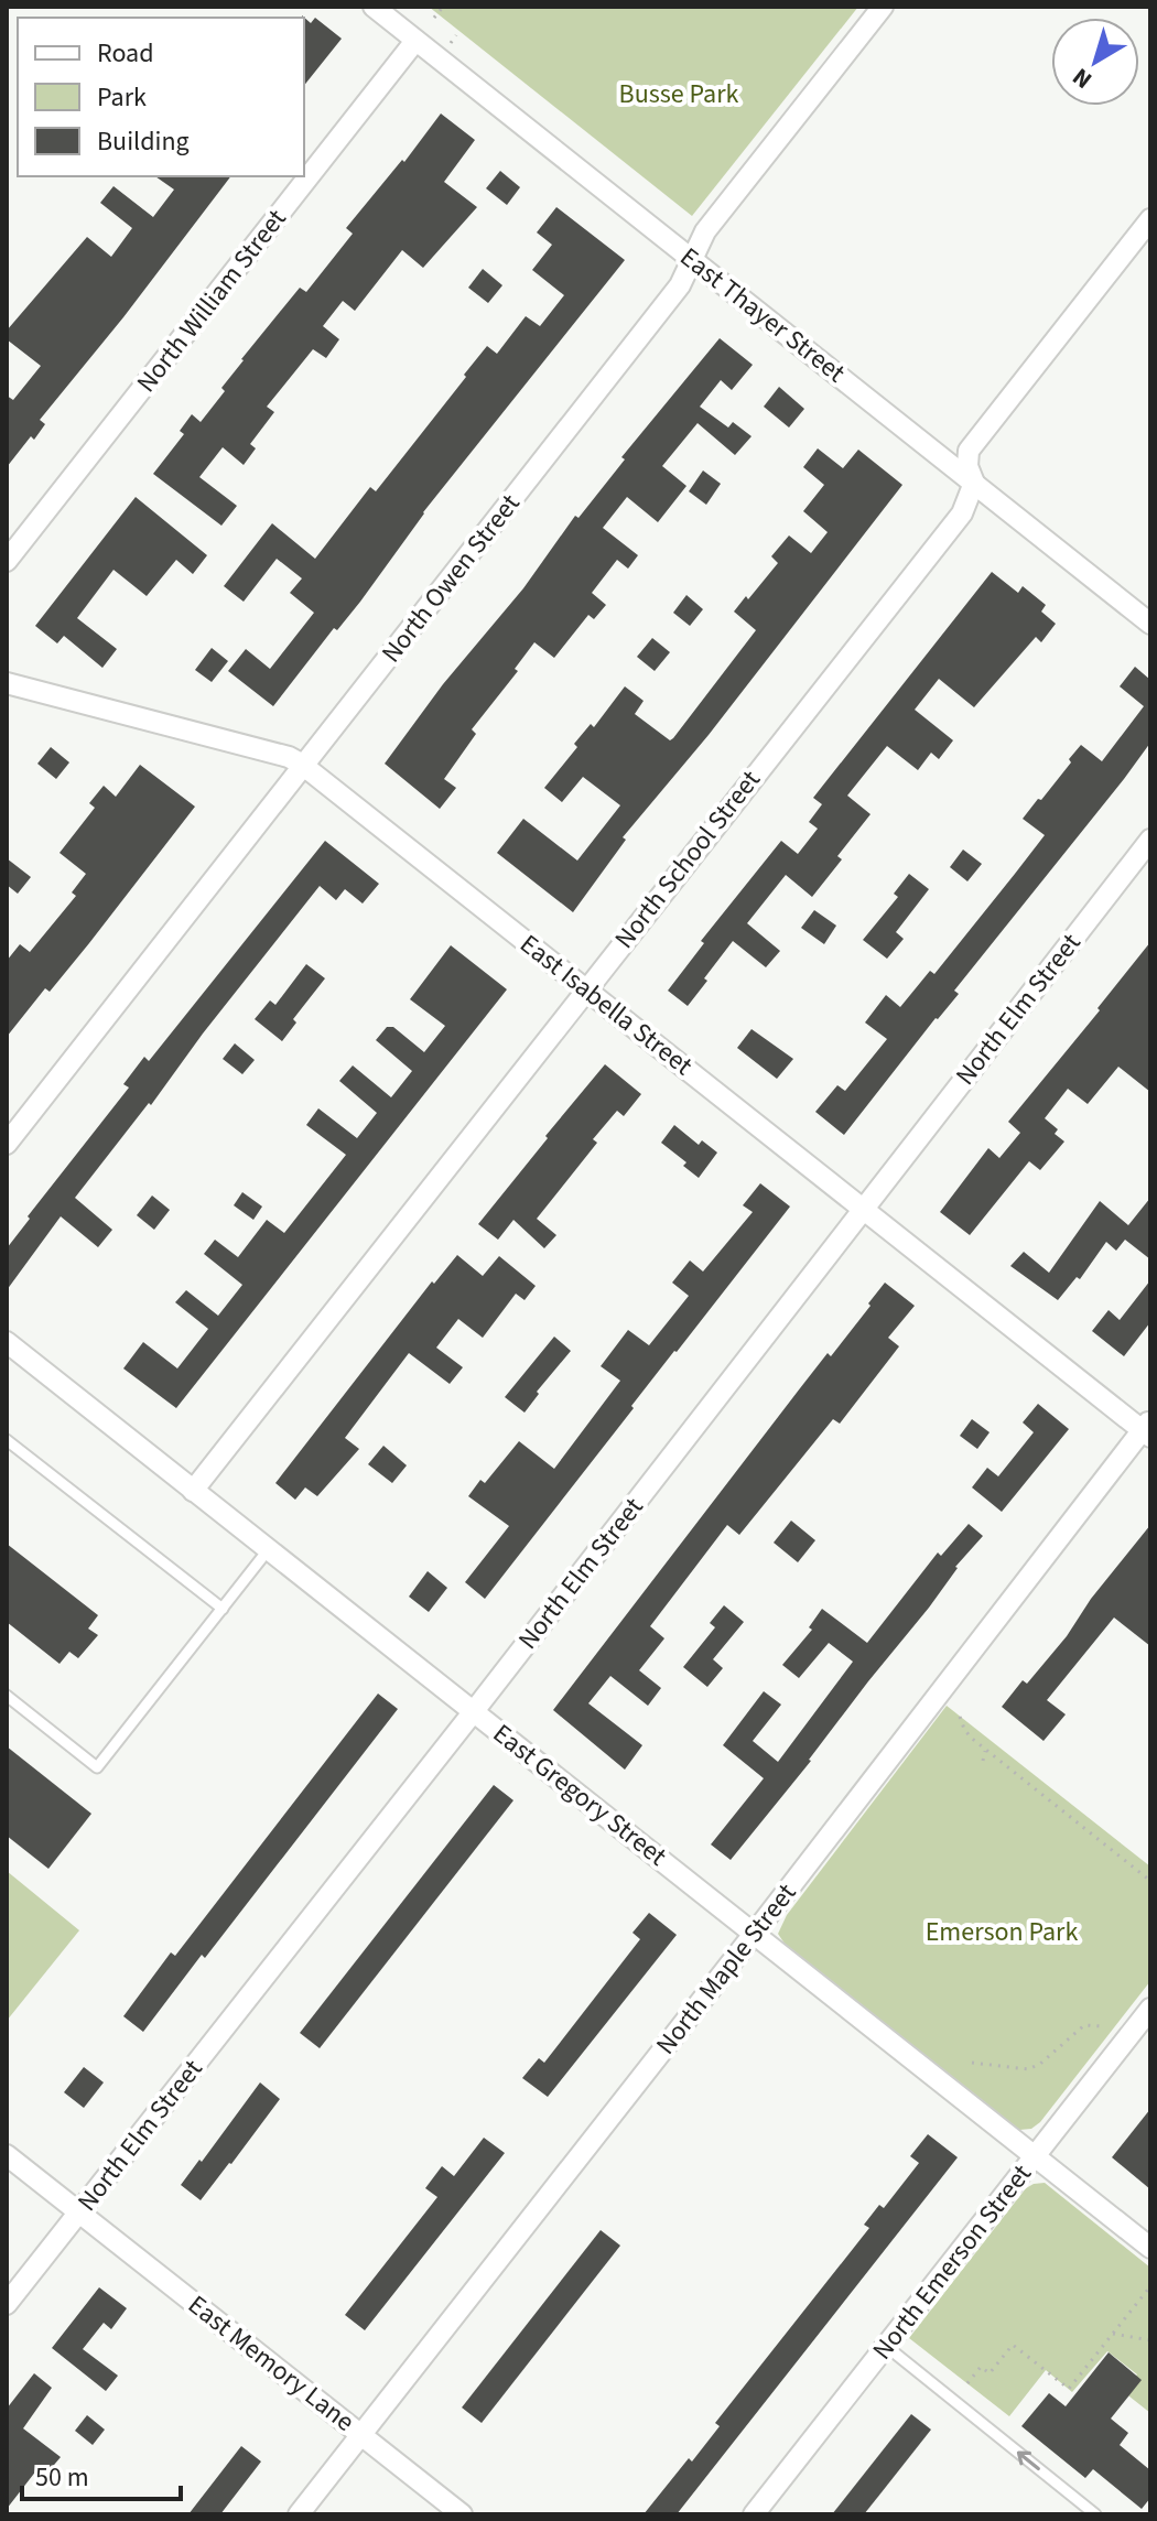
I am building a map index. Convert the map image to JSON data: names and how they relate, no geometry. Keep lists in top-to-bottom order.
{
  "streets": {
    "street": [
      "North William Street",
      "East Thayer Street",
      "North Owen Street",
      "North School Street",
      "East Isabella Street",
      "North Elm Street",
      "East Gregory Street",
      "North Maple Street",
      "North Emerson Street",
      "East Memory Lane"
    ]
  },
  "crossings": [
    ["North William Street", "East Thayer Street"],
    ["East Thayer Street", "North Owen Street"],
    ["East Thayer Street", "North School Street"],
    ["North Owen Street", "East Isabella Street"],
    ["North School Street", "East Isabella Street"],
    ["North School Street", "East Gregory Street"],
    ["East Isabella Street", "North Elm Street"],
    ["East Isabella Street", "North Maple Street"],
    ["North Elm Street", "East Gregory Street"],
    ["North Elm Street", "East Memory Lane"],
    ["East Gregory Street", "North Maple Street"],
    ["East Gregory Street", "North Emerson Street"],
    ["North Maple Street", "East Memory Lane"]
  ],
  "parks": ["Busse Park", "Emerson Park"],
  "legend": ["Road", "Park", "Building"],
  "scale_bar": "50 m",
  "north": "bottom left"
}
